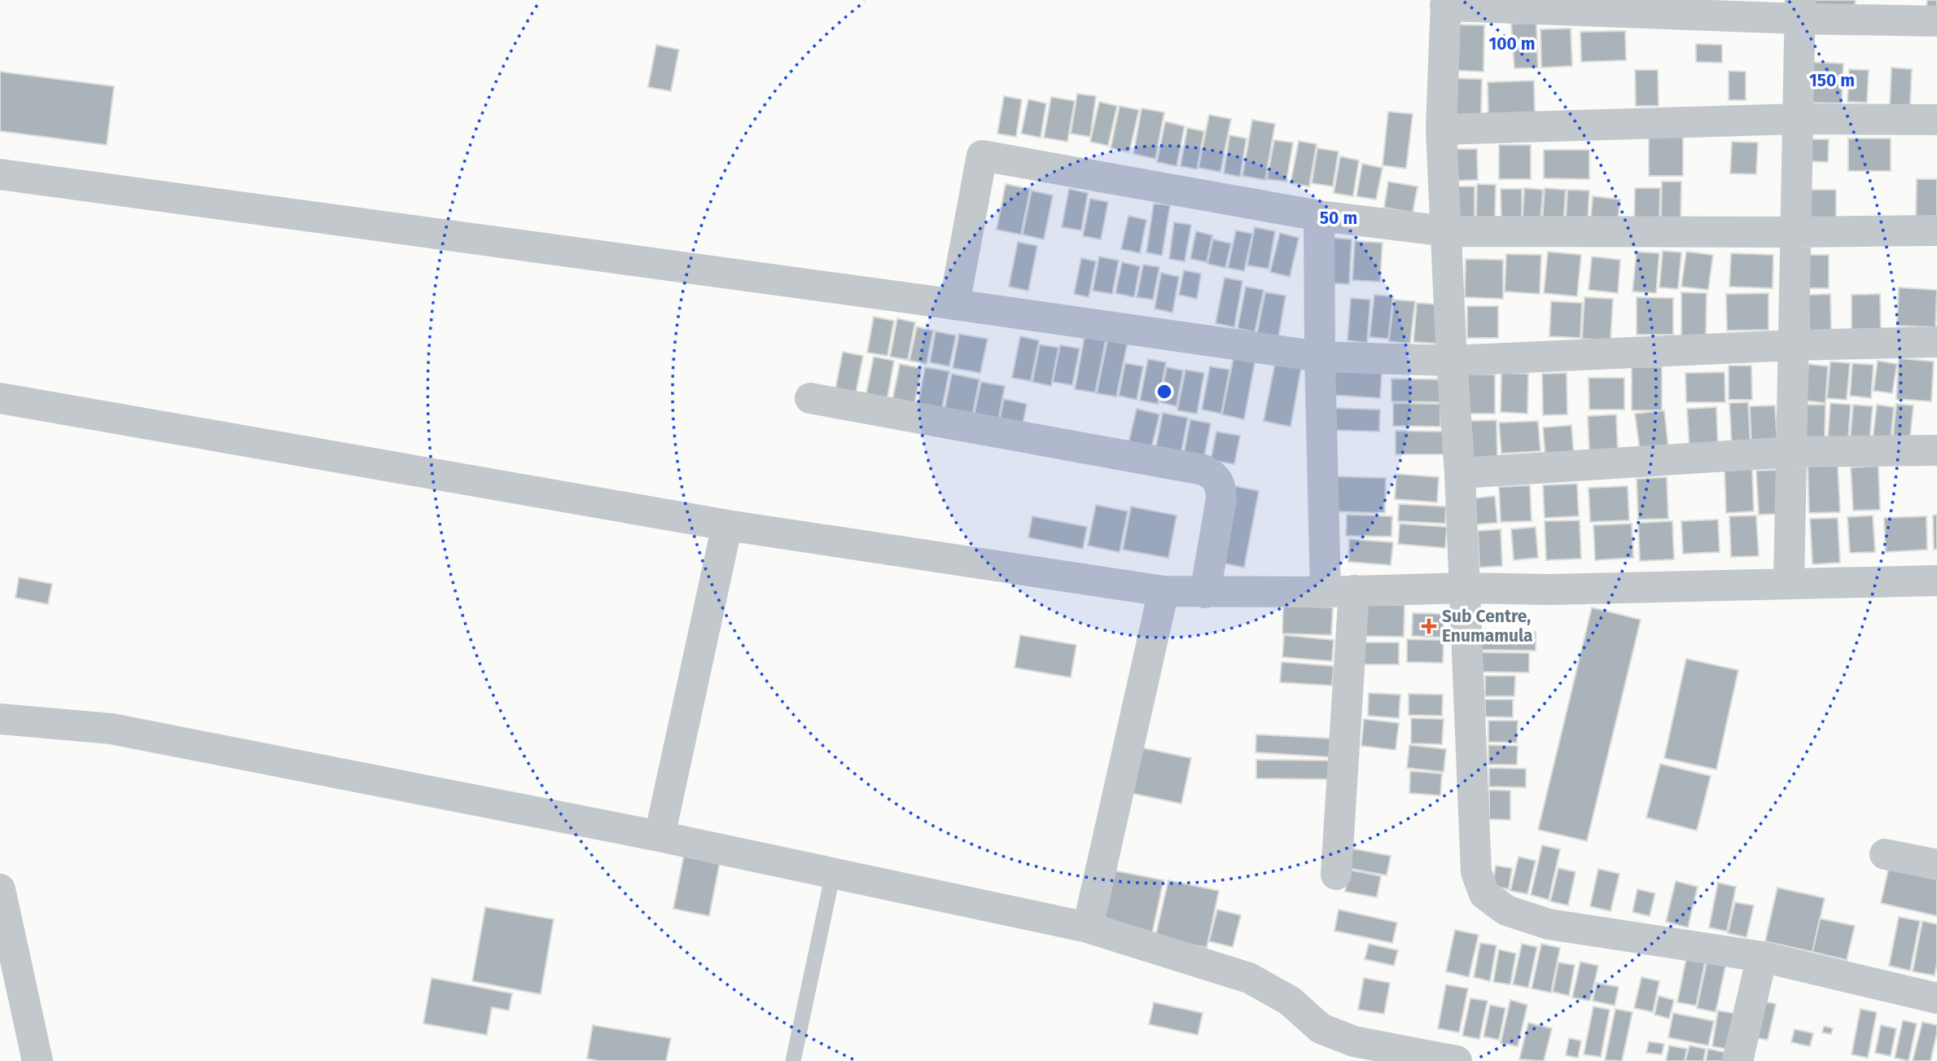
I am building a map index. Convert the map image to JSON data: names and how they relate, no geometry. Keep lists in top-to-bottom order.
{
  "places": {
    "health": ["Sub Centre, Enumamula"]
  },
  "rings": ["100 m", "150 m", "50 m"]
}
